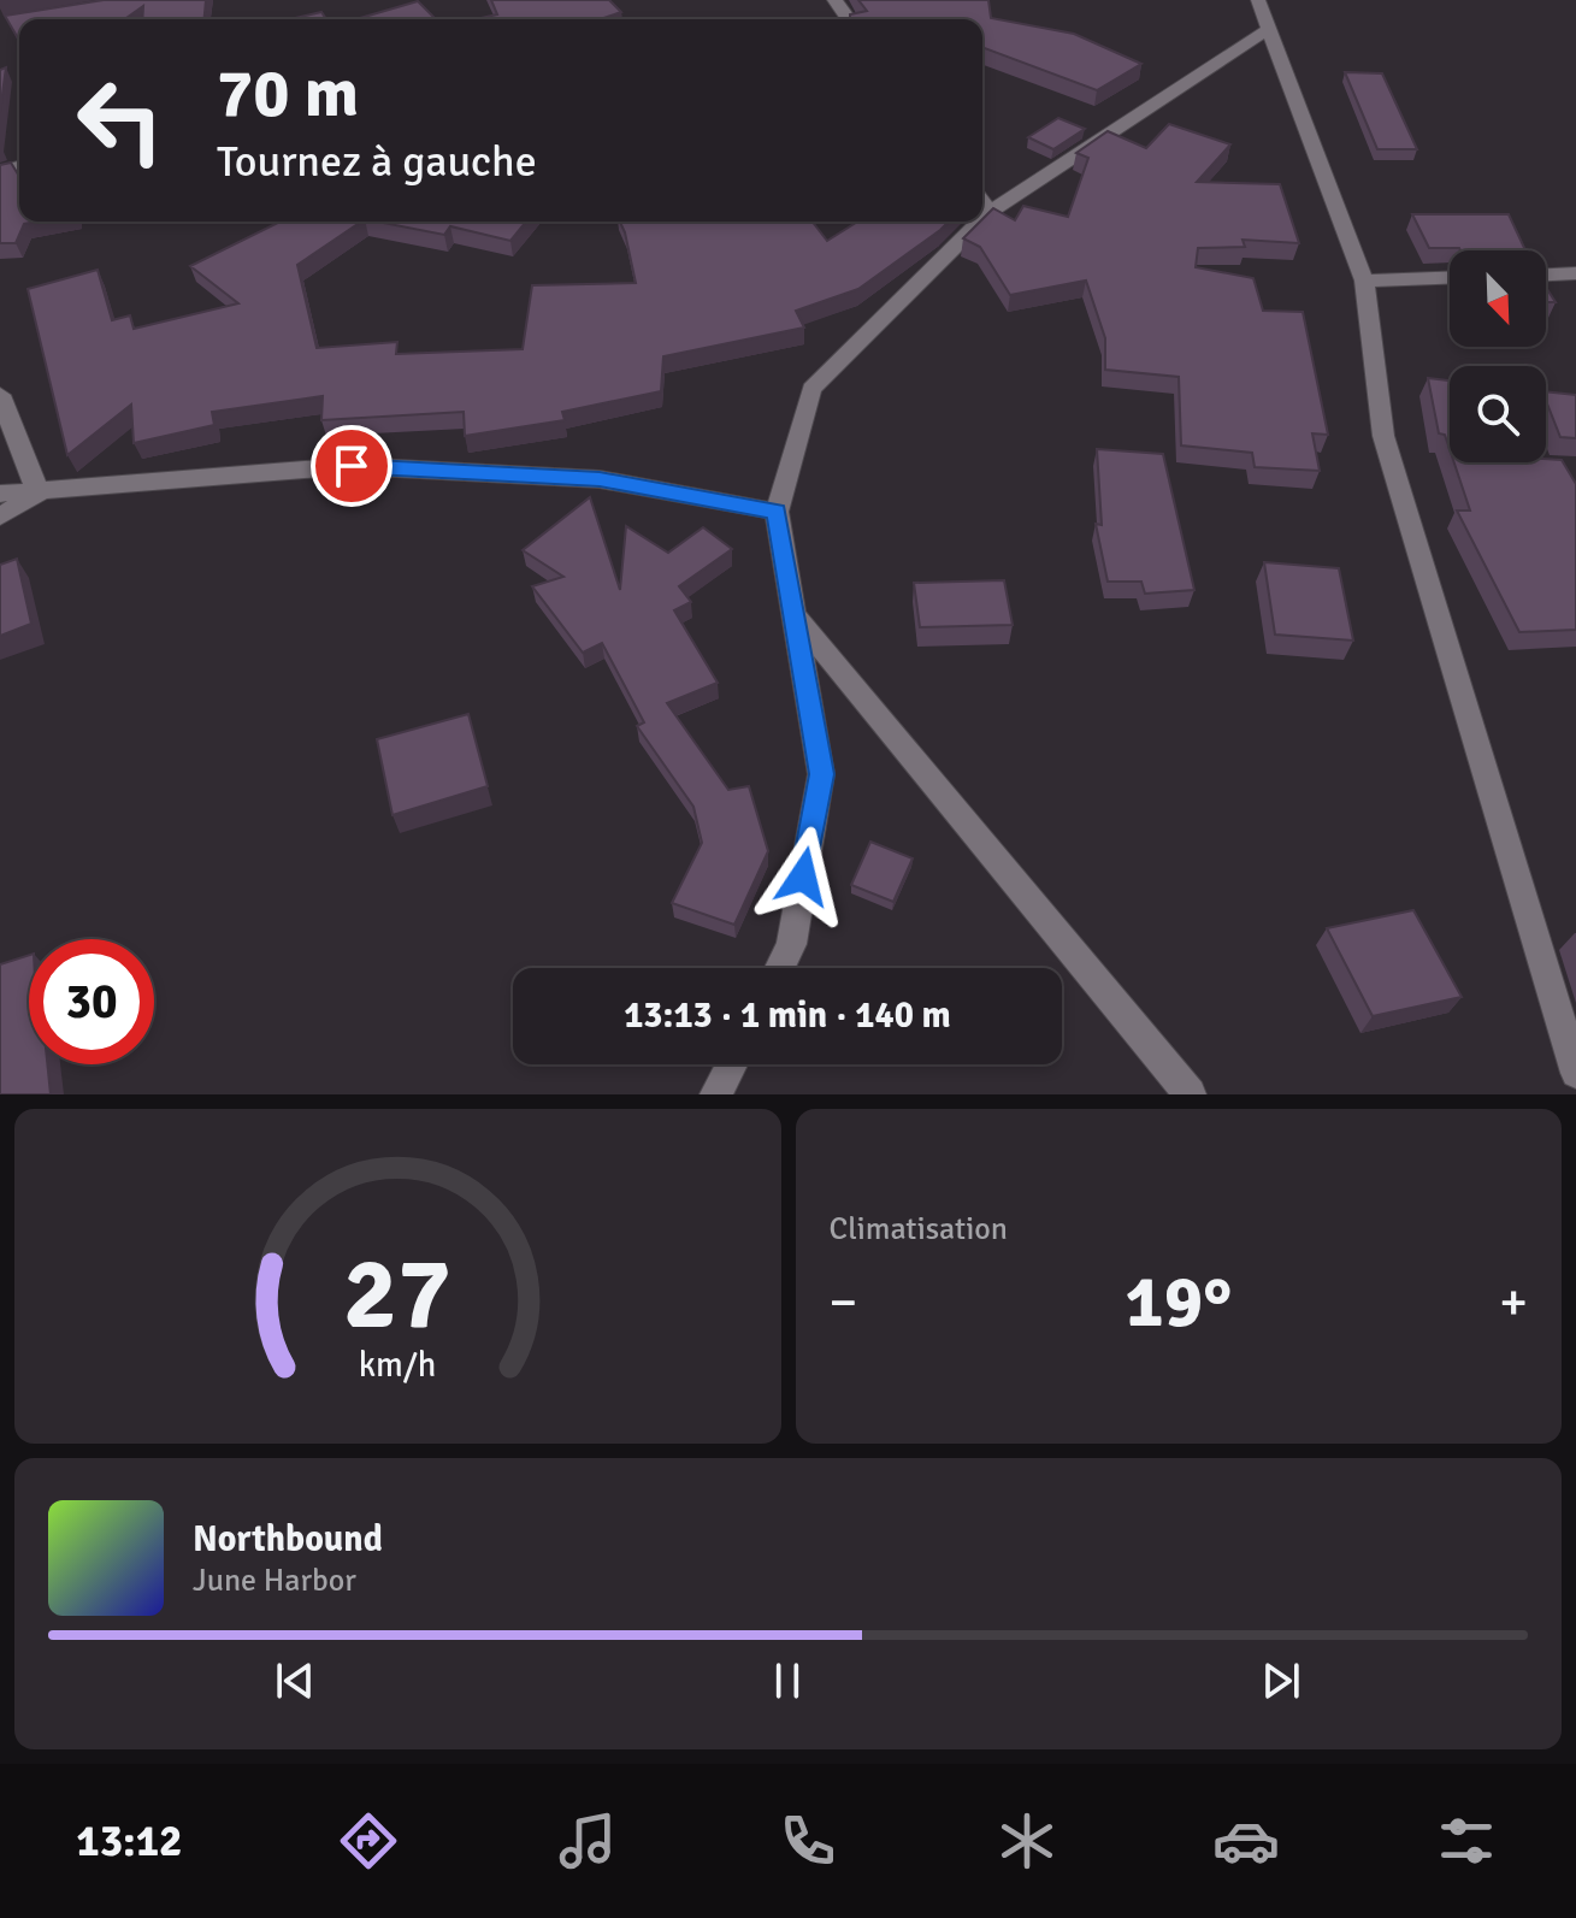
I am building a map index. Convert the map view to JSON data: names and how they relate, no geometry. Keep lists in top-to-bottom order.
{
  "north": "bottom right",
  "page": {
    "turn": ["70 m", "Tournez à gauche"],
    "limit": "30",
    "trip": "13:13 · 1 min · 140 m",
    "tile": "Climatisation",
    "heat": ["−", "19°", "+"],
    "song": ["Northbound", "June Harbor"],
    "tabs": "13:12",
    "gauge": ["27", "km/h"]
  }
}
